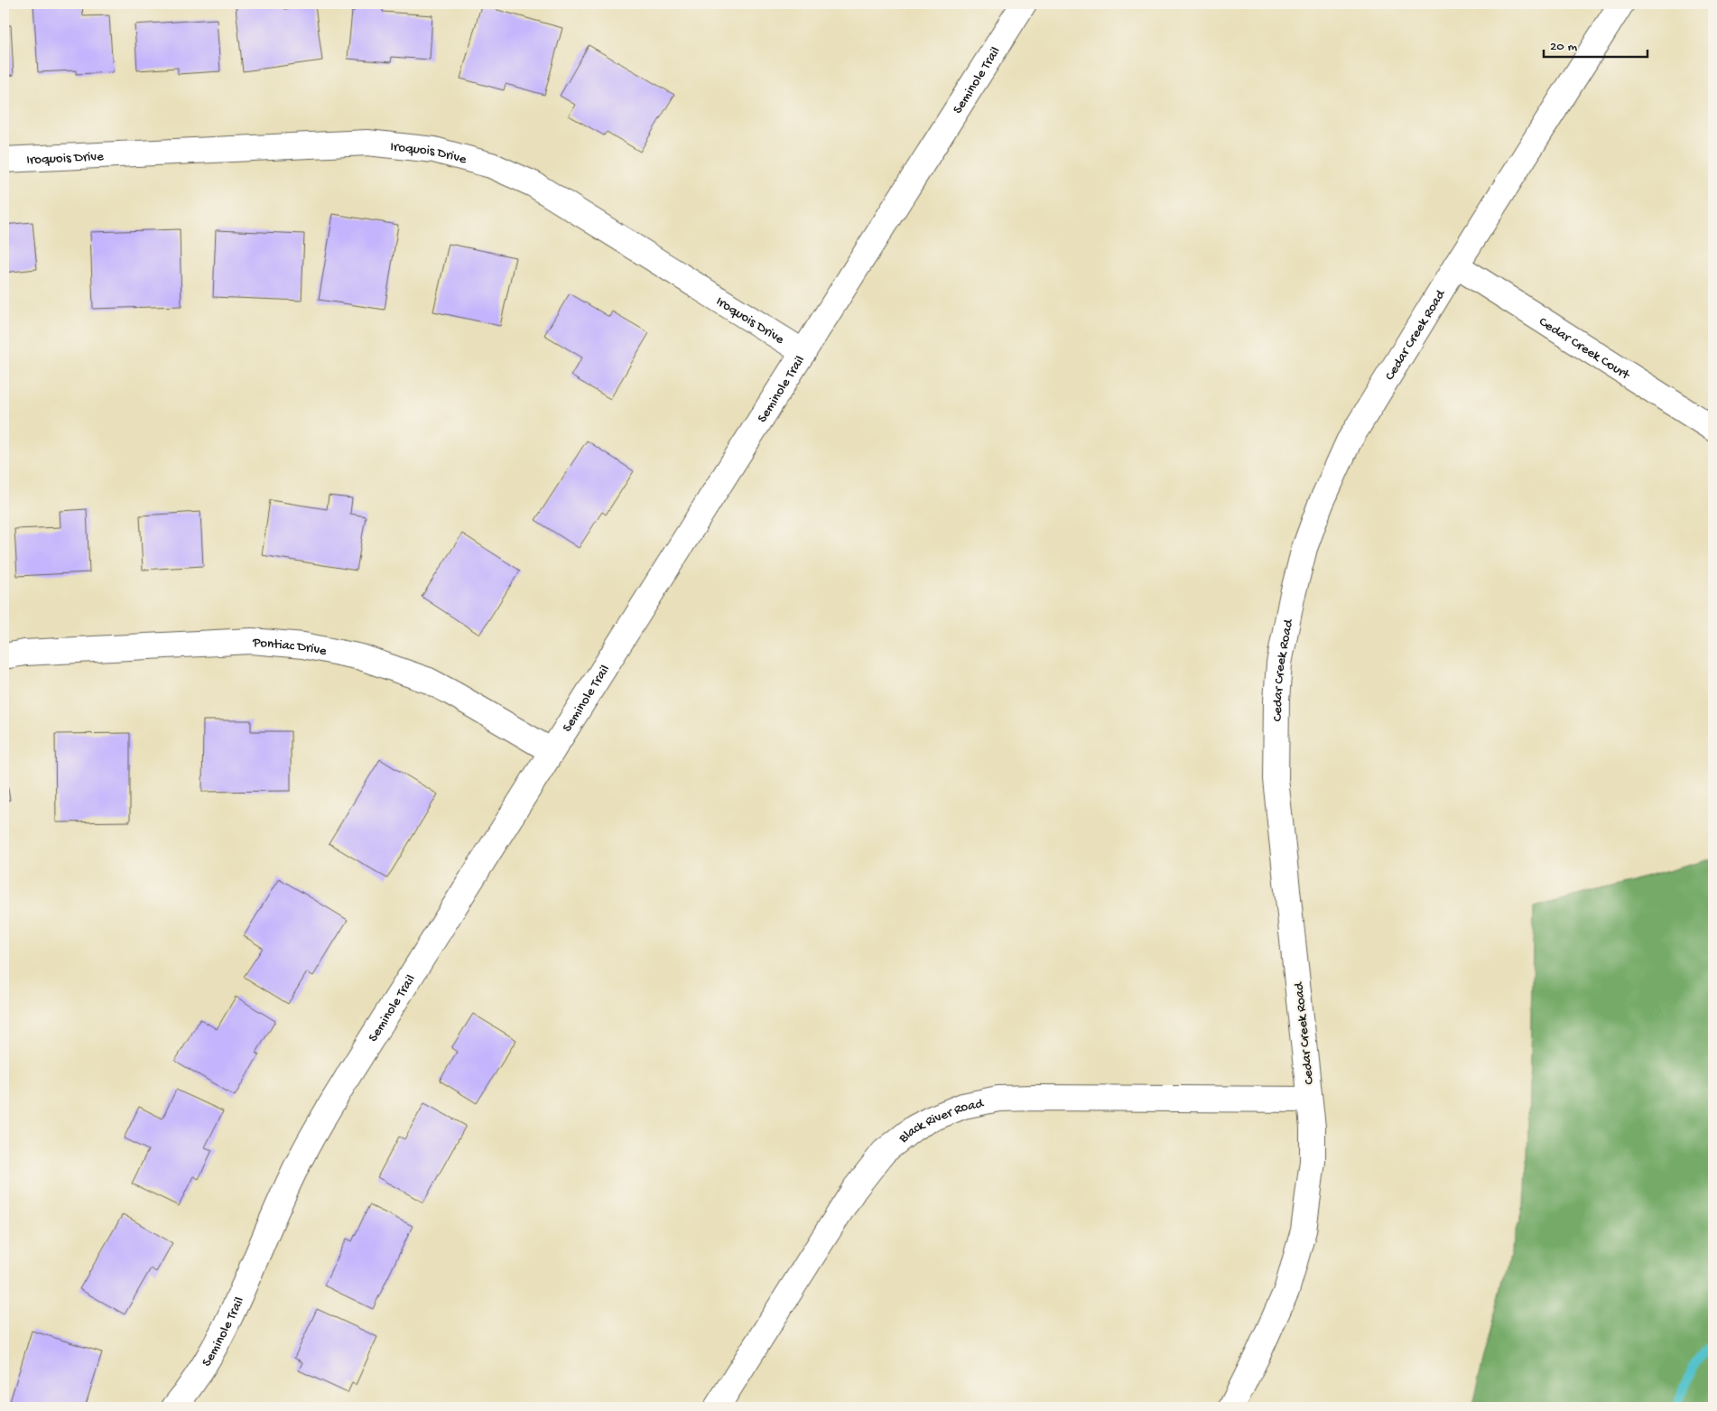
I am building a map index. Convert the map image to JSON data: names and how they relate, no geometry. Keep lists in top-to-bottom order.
{
  "streets": {
    "street": [
      "Seminole Trail",
      "Iroquois Drive",
      "Cedar Creek Road",
      "Cedar Creek Court",
      "Pontiac Drive",
      "Black River Road"
    ]
  },
  "crossings": [
    ["Seminole Trail", "Iroquois Drive"],
    ["Seminole Trail", "Pontiac Drive"],
    ["Cedar Creek Road", "Cedar Creek Court"],
    ["Cedar Creek Road", "Black River Road"]
  ],
  "scale_bar": "20 m"
}
